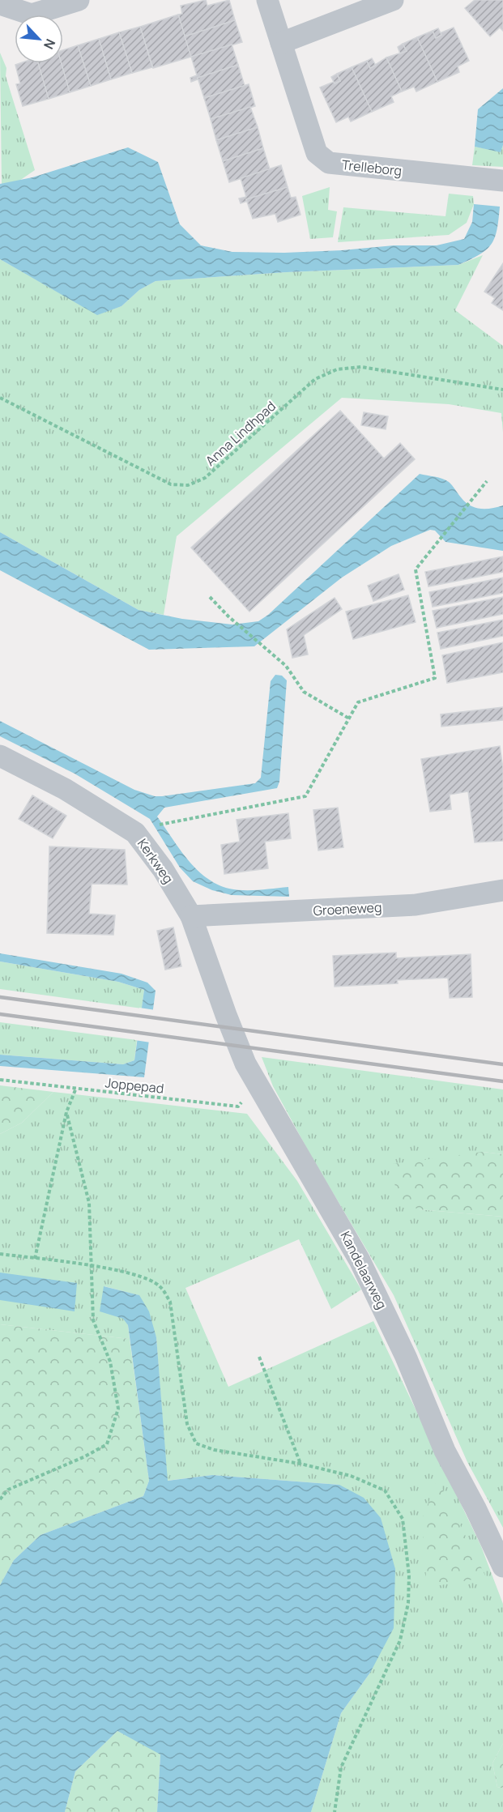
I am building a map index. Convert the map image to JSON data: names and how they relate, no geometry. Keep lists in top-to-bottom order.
{
  "streets": {
    "street": [
      "Trelleborg",
      "Kerkweg",
      "Groeneweg",
      "Kandelaarweg"
    ],
    "path": ["Anna Lindhpad", "Joppepad"]
  },
  "crossings": [
    ["Kerkweg", "Groeneweg"],
    ["Kerkweg", "Kandelaarweg"],
    ["Joppepad", "Kandelaarweg"]
  ],
  "north": "bottom right"
}
